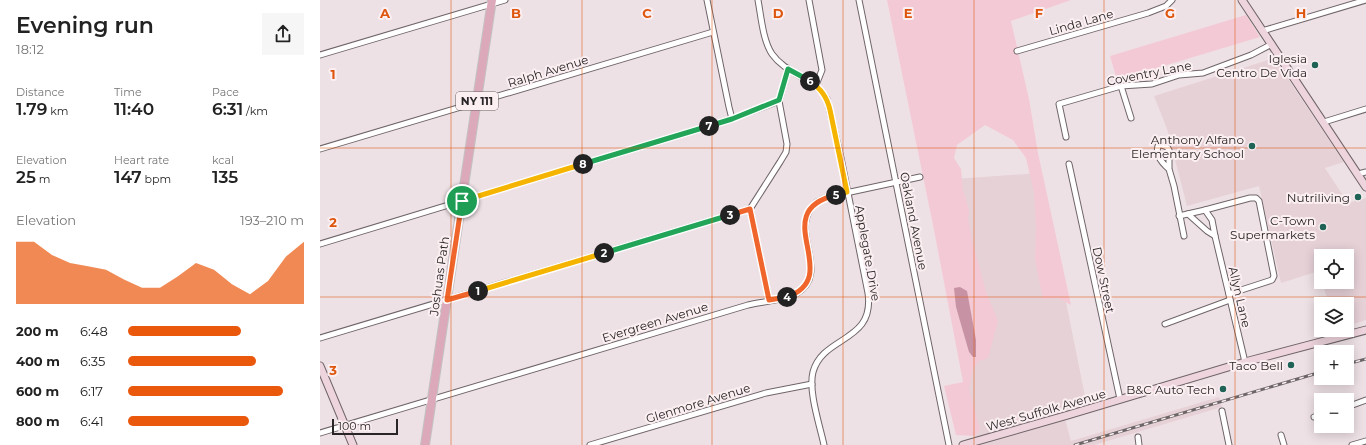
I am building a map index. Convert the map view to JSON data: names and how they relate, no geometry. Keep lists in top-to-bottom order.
{
  "streets": {
    "main road": ["NY 111", "Joshuas Path", "West Suffolk Avenue"],
    "street": [
      "Linda Lane",
      "Ralph Avenue",
      "Coventry Lane",
      "Oakland Avenue",
      "Applegate Drive",
      "Dow Street",
      "Allyn Lane",
      "Evergreen Avenue",
      "Glenmore Avenue"
    ]
  },
  "crossings": [
    ["Ralph Avenue", "Joshuas Path"],
    ["Oakland Avenue", "Evergreen Avenue"],
    ["Applegate Drive", "Evergreen Avenue"],
    ["Applegate Drive", "Glenmore Avenue"],
    ["Joshuas Path", "Evergreen Avenue"],
    ["Dow Street", "West Suffolk Avenue"],
    ["Allyn Lane", "West Suffolk Avenue"]
  ],
  "places": [
    "Iglesia Centro De Vida",
    "Anthony Alfano Elementary School",
    "Nutriliving",
    "C‑Town Supermarkets",
    "Taco Bell",
    "B&C Auto Tech"
  ],
  "scale_bar": "100 m",
  "page": {
    "heading": ["Evening run", "18:12"],
    "stats": [
      ["Distance", "1.79 km"],
      ["Time", "11:40"],
      ["Pace", "6:31 /km"],
      ["Elevation", "25 m"],
      ["Heart rate", "147 bpm"],
      ["kcal", "135"]
    ],
    "pins": [
      "6",
      "7",
      "8",
      "5",
      "3",
      "2",
      "1",
      "4"
    ],
    "chart": ["Elevation", "193–210 m"],
    "map_buttons": ["+", "−"],
    "list": [
      {
        "name": "200 m",
        "note": "6:48"
      },
      {
        "name": "400 m",
        "note": "6:35"
      },
      {
        "name": "600 m",
        "note": "6:17"
      },
      {
        "name": "800 m",
        "note": "6:41"
      }
    ],
    "scale": "100 m"
  },
  "grid": {
    "columns": [
      "A",
      "B",
      "C",
      "D",
      "E",
      "F",
      "G",
      "H"
    ],
    "rows": ["1", "2", "3"]
  }
}
